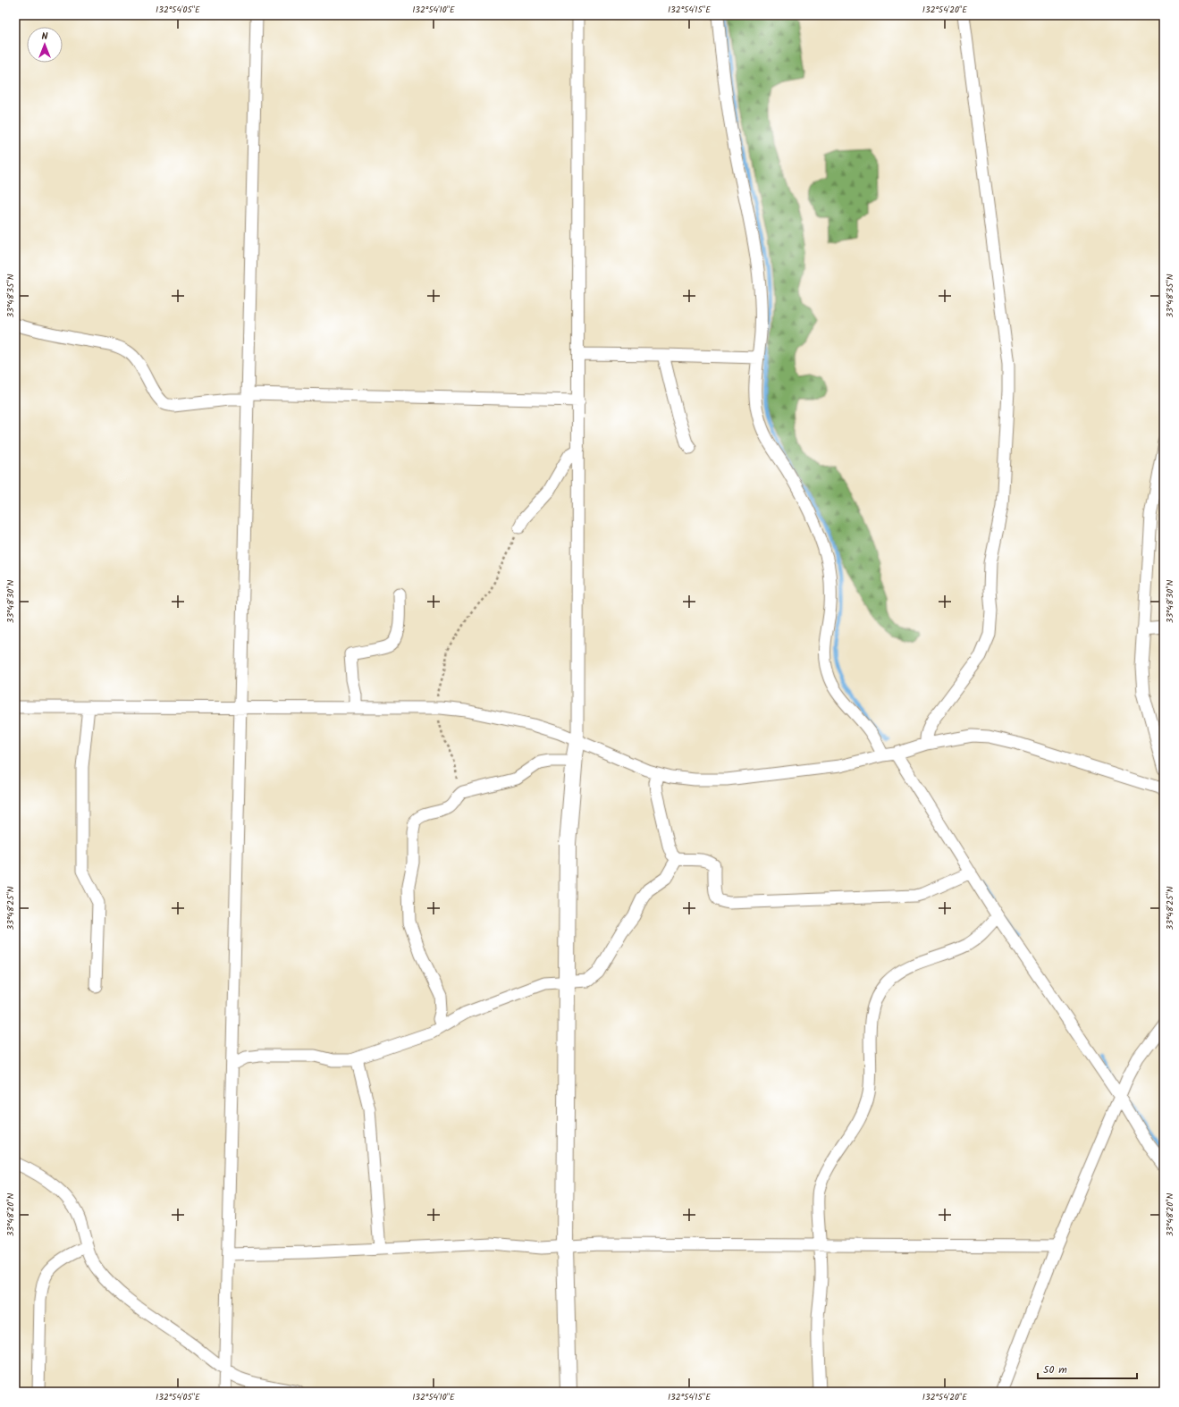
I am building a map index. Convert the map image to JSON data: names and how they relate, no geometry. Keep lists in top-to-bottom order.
{
  "scale_bar": "50 m",
  "north": "top",
  "coordinates": [
    "132°54'05\"E",
    "132°54'10\"E",
    "132°54'15\"E",
    "132°54'20\"E",
    "33°48'35\"N",
    "33°48'30\"N",
    "33°48'25\"N",
    "33°48'20\"N"
  ]
}
